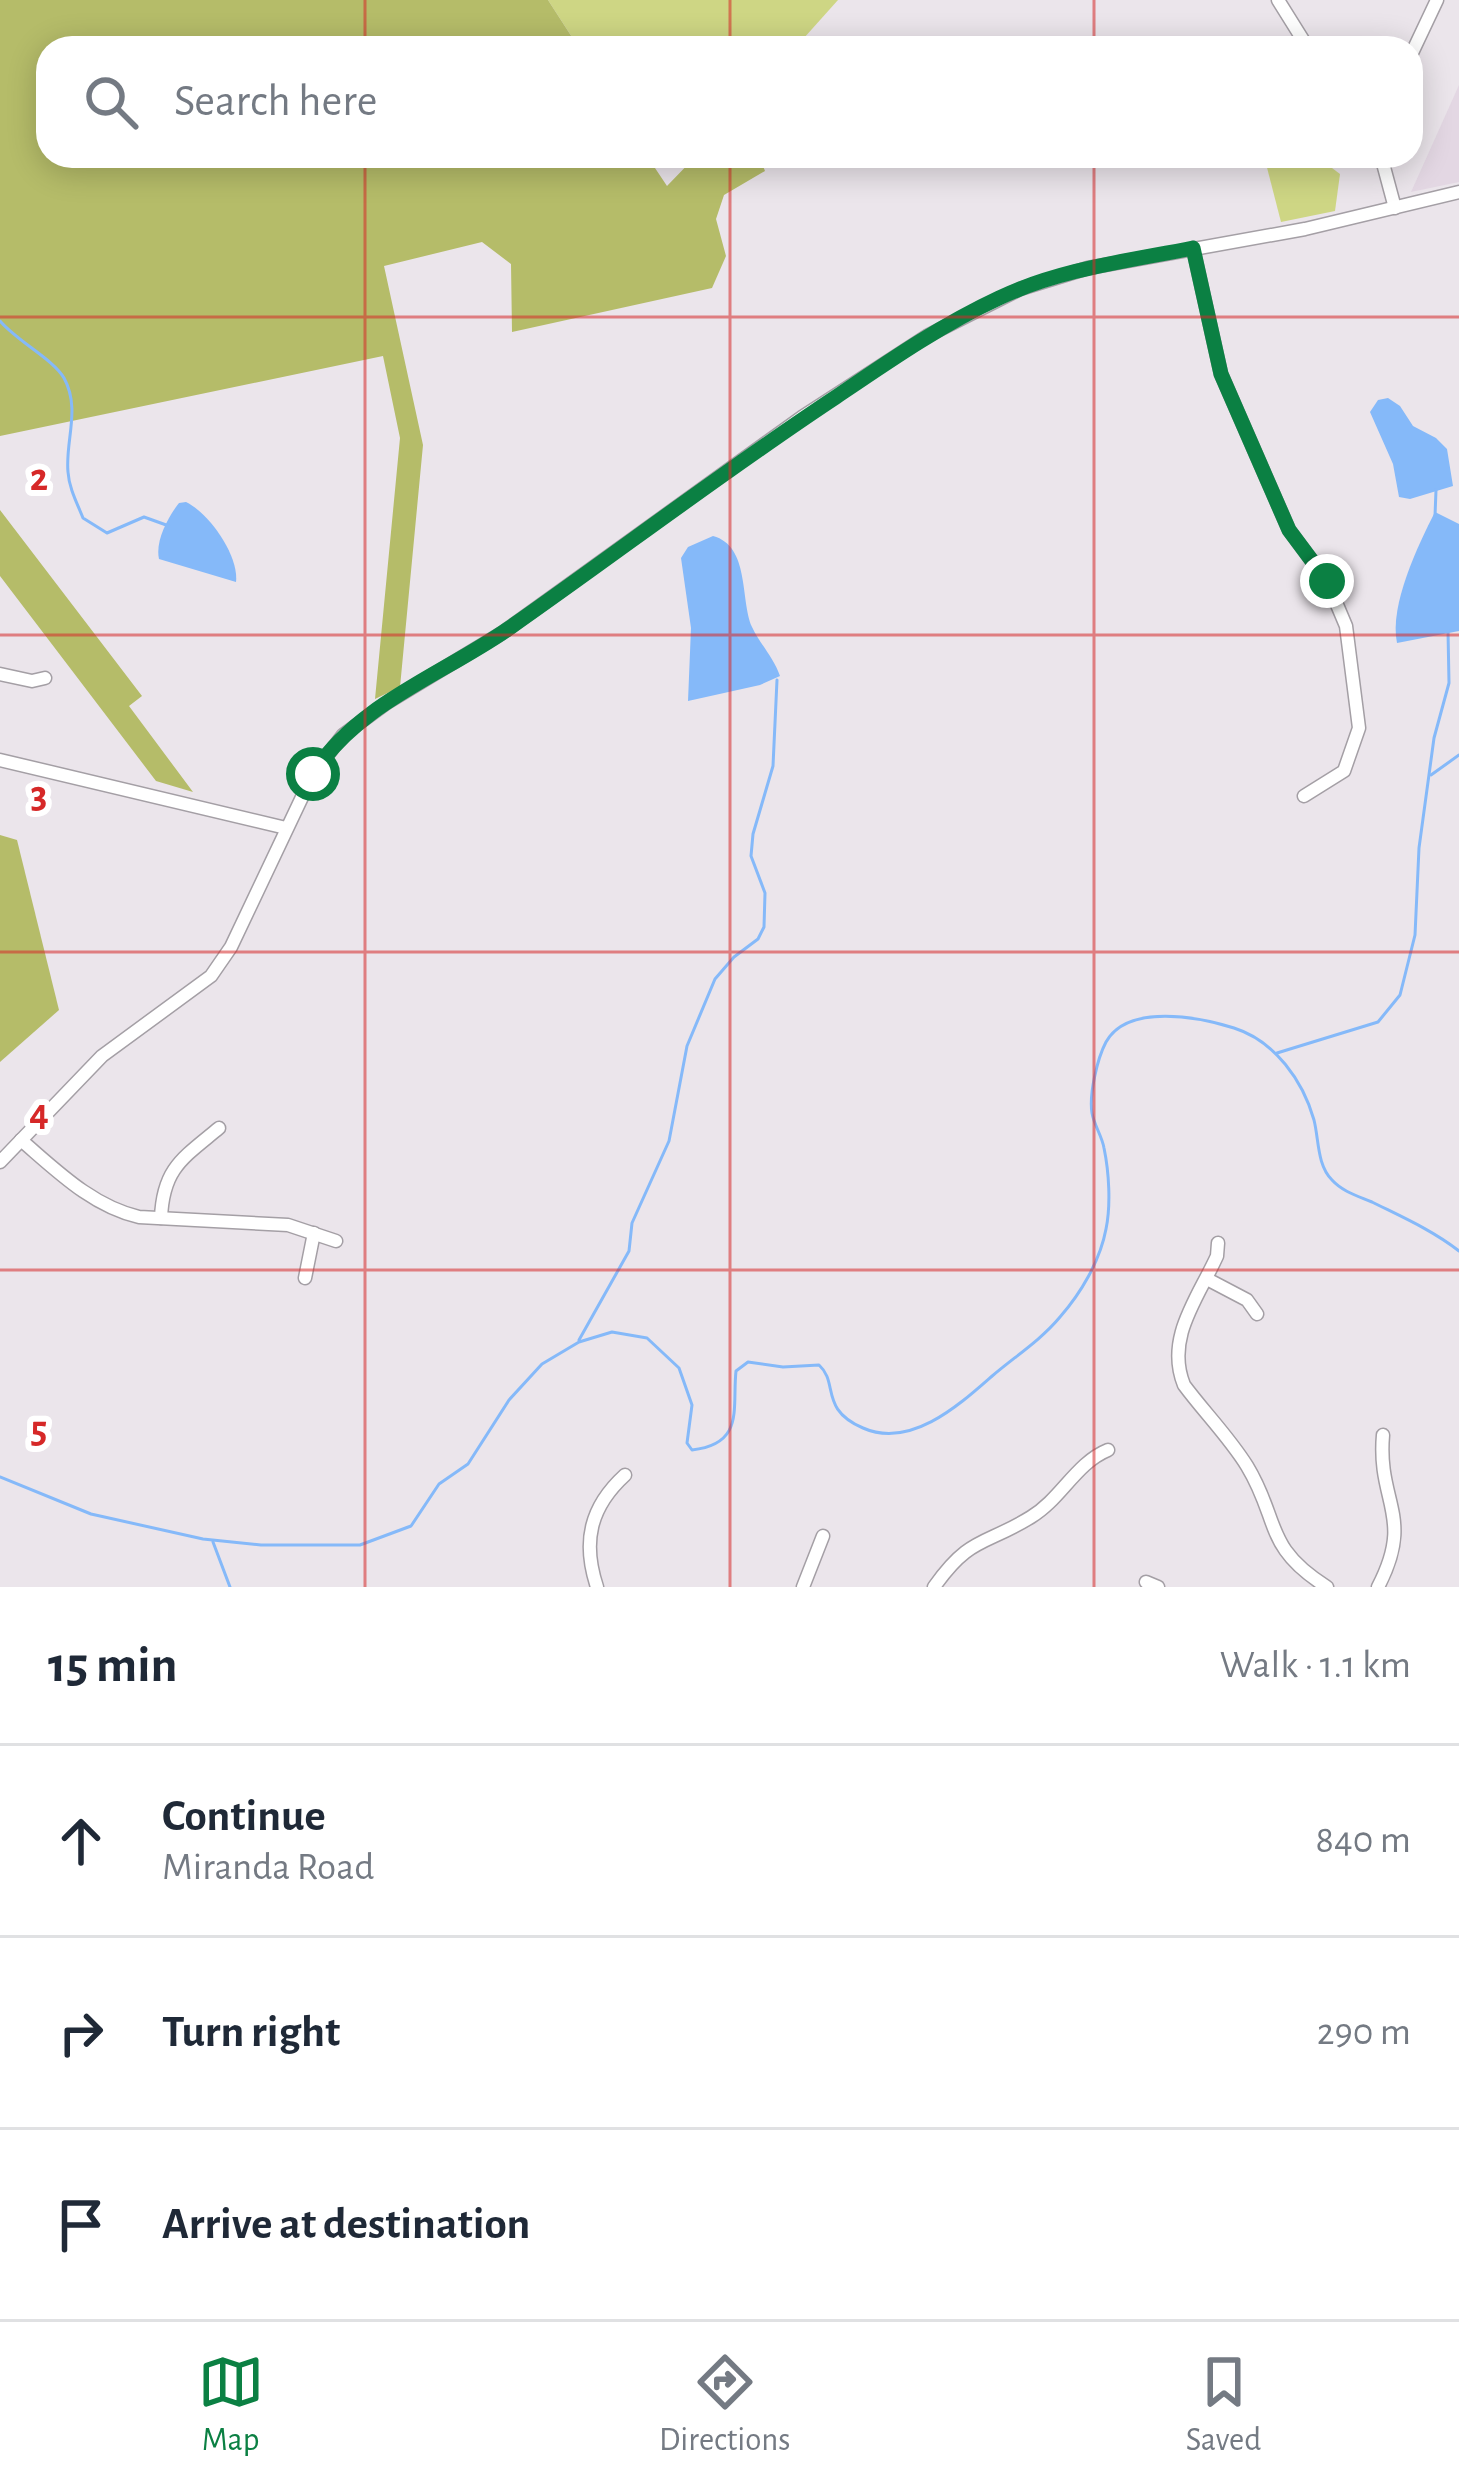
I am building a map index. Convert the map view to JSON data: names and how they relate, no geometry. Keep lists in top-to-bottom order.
{
  "page": {
    "search": "Search here",
    "heading": ["15 min", "Walk · 1.1 km"],
    "list": [
      ["Continue", "Miranda Road", "840 m"],
      ["Turn right", "290 m"],
      "Arrive at destination"
    ],
    "nav": ["Map", "Directions", "Saved"]
  },
  "grid": {
    "rows": [
      "2",
      "3",
      "4",
      "5"
    ]
  }
}
